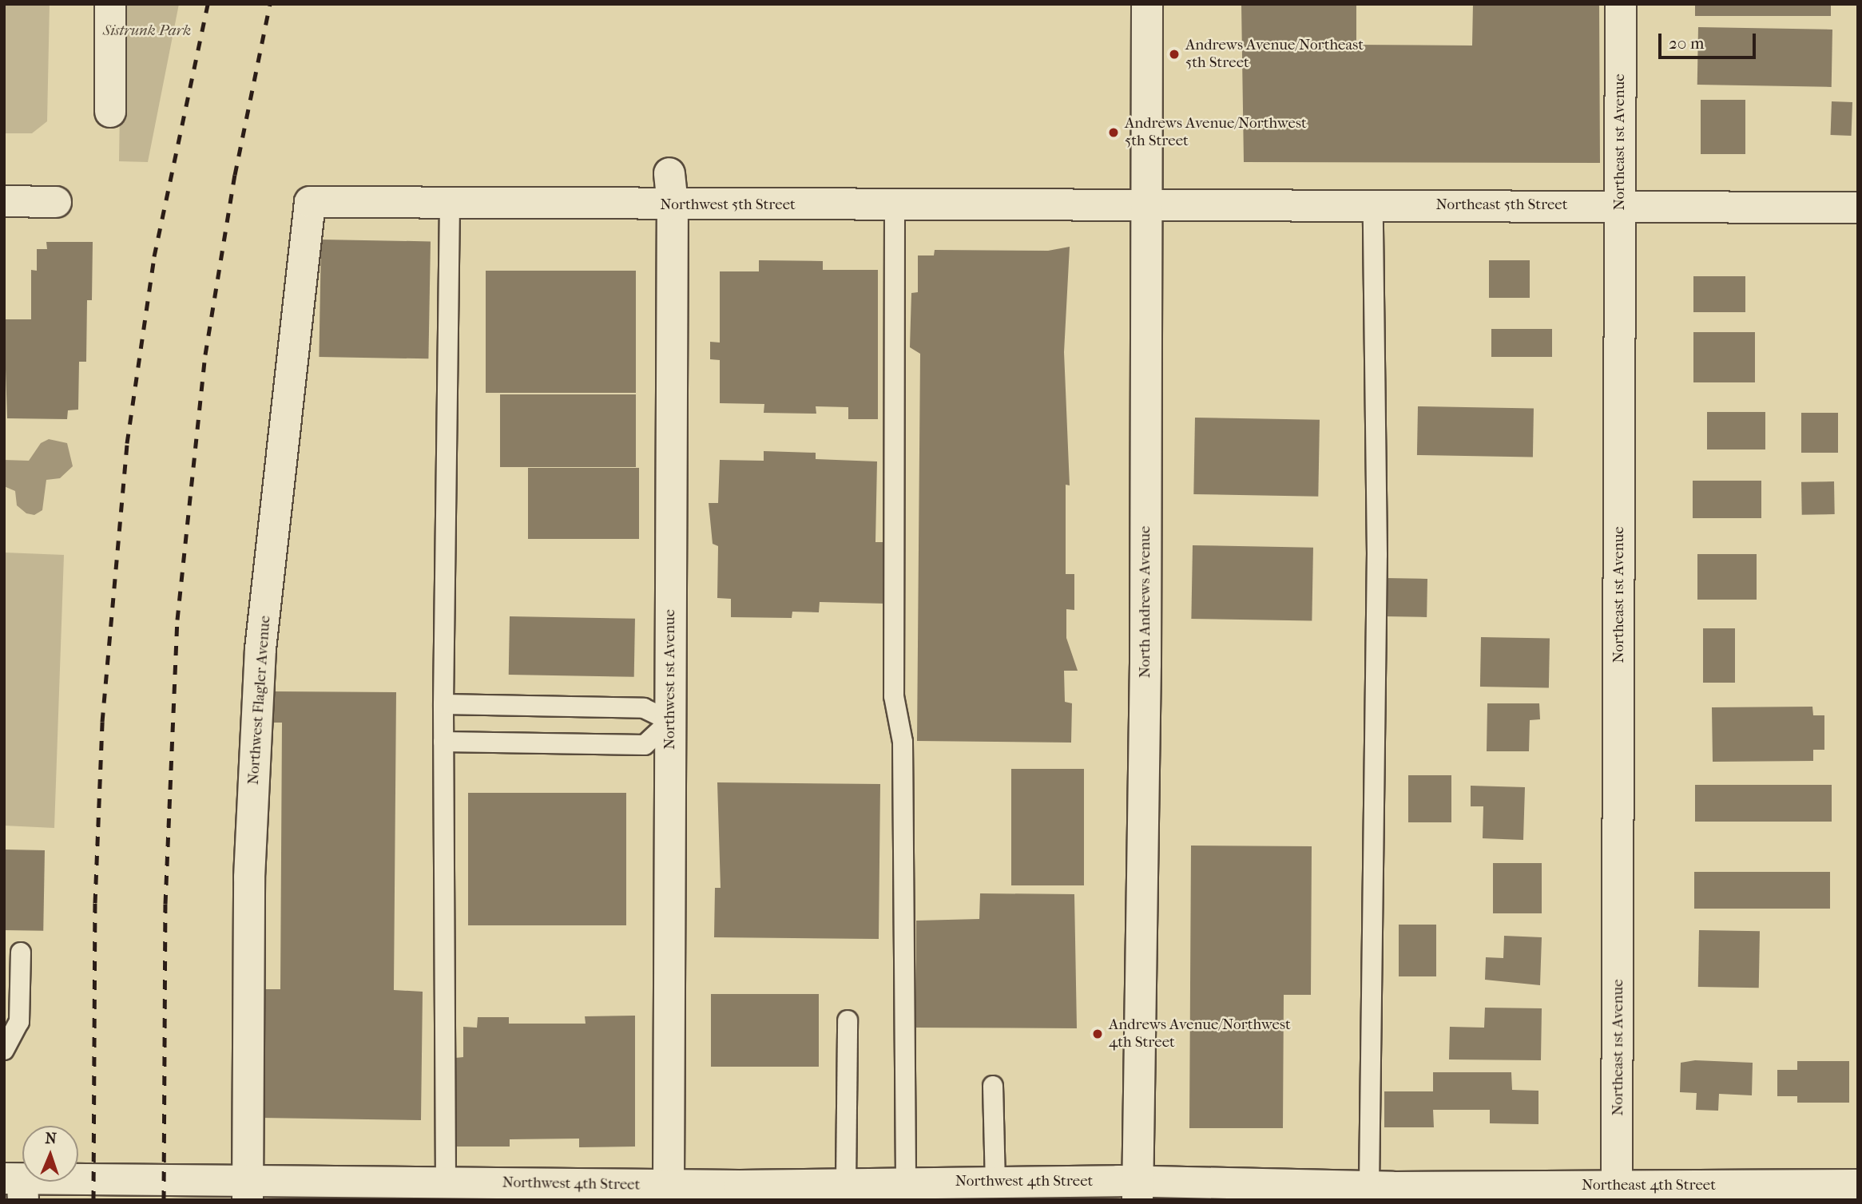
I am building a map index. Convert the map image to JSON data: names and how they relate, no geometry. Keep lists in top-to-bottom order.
{
  "streets": {
    "street": [
      "Northeast 1st Avenue",
      "Northwest 5th Street",
      "Northeast 5th Street",
      "North Andrews Avenue",
      "Northwest 1st Avenue",
      "Northwest Flagler Avenue",
      "Northwest 4th Street",
      "Northeast 4th Street"
    ]
  },
  "crossings": [
    ["Northeast 1st Avenue", "Northeast 5th Street"],
    ["Northeast 1st Avenue", "Northeast 4th Street"],
    ["Northwest 5th Street", "Northeast 5th Street"],
    ["Northwest 5th Street", "North Andrews Avenue"],
    ["Northwest 5th Street", "Northwest 1st Avenue"],
    ["Northwest 5th Street", "Northwest Flagler Avenue"],
    ["Northeast 5th Street", "North Andrews Avenue"],
    ["North Andrews Avenue", "Northwest 4th Street"],
    ["North Andrews Avenue", "Northeast 4th Street"],
    ["Northwest 1st Avenue", "Northwest 4th Street"],
    ["Northwest Flagler Avenue", "Northwest 4th Street"],
    ["Northwest 4th Street", "Northeast 4th Street"]
  ],
  "parks": ["Sistrunk Park"],
  "places": ["Andrews Avenue/Northeast 5th Street", "Andrews Avenue/Northwest 5th Street", "Andrews Avenue/Northwest 4th Street"],
  "scale_bar": "20 m",
  "north": "top"
}
